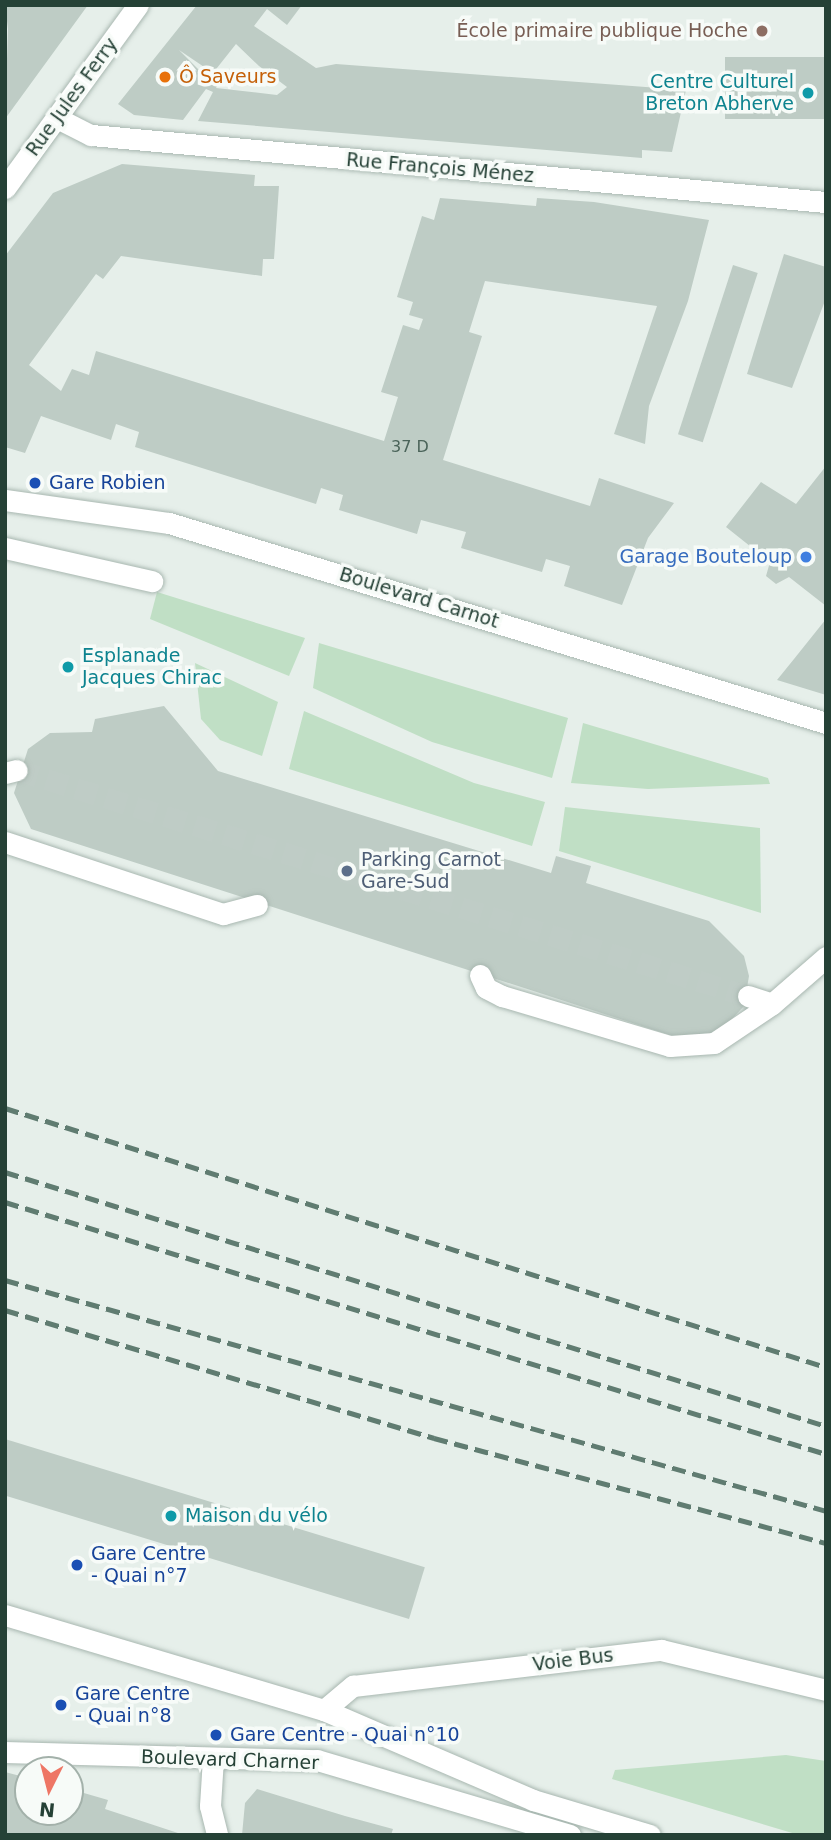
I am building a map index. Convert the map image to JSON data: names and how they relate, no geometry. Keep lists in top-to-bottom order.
{
  "streets": {
    "street": [
      "Rue Jules Ferry",
      "Rue François Ménez",
      "Boulevard Carnot",
      "Voie Bus",
      "Boulevard Charner"
    ]
  },
  "crossings": [
    ["Rue Jules Ferry", "Rue François Ménez"]
  ],
  "places": [
    "École primaire publique Hoche",
    "Ô Saveurs",
    "Centre Culturel Breton Abherve",
    "Gare Robien",
    "Garage Bouteloup",
    "Esplanade Jacques Chirac",
    "Parking Carnot Gare-Sud",
    "Maison du vélo",
    "Gare Centre - Quai n°7",
    "Gare Centre - Quai n°8",
    "Gare Centre - Quai n°10"
  ],
  "house_numbers": ["37 D"],
  "north": "bottom"
}
